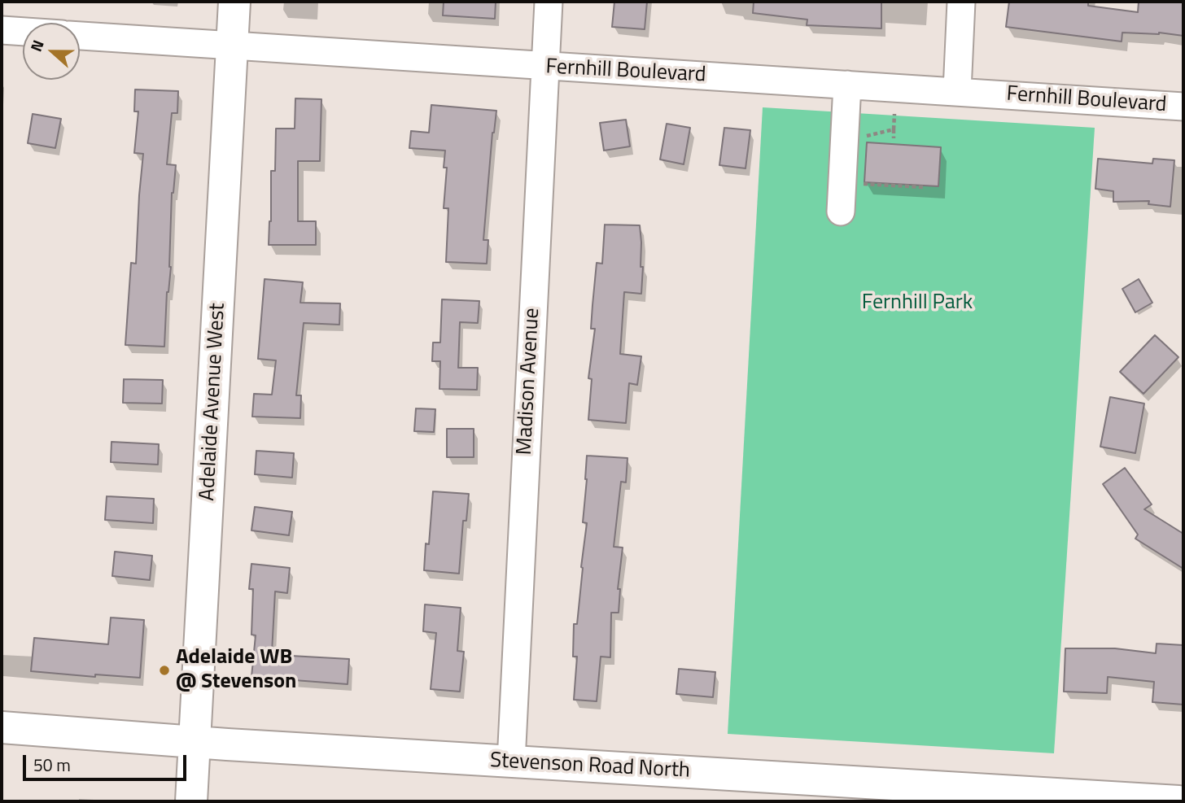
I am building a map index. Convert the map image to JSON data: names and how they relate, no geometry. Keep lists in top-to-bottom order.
{
  "streets": {
    "main road": ["Adelaide Avenue West", "Stevenson Road North"],
    "street": ["Fernhill Boulevard", "Madison Avenue"]
  },
  "crossings": [
    ["Fernhill Boulevard", "Madison Avenue"],
    ["Fernhill Boulevard", "Adelaide Avenue West"],
    ["Madison Avenue", "Stevenson Road North"],
    ["Adelaide Avenue West", "Stevenson Road North"]
  ],
  "parks": ["Fernhill Park"],
  "places": ["Adelaide WB @ Stevenson"],
  "scale_bar": "50 m",
  "north": "left"
}
